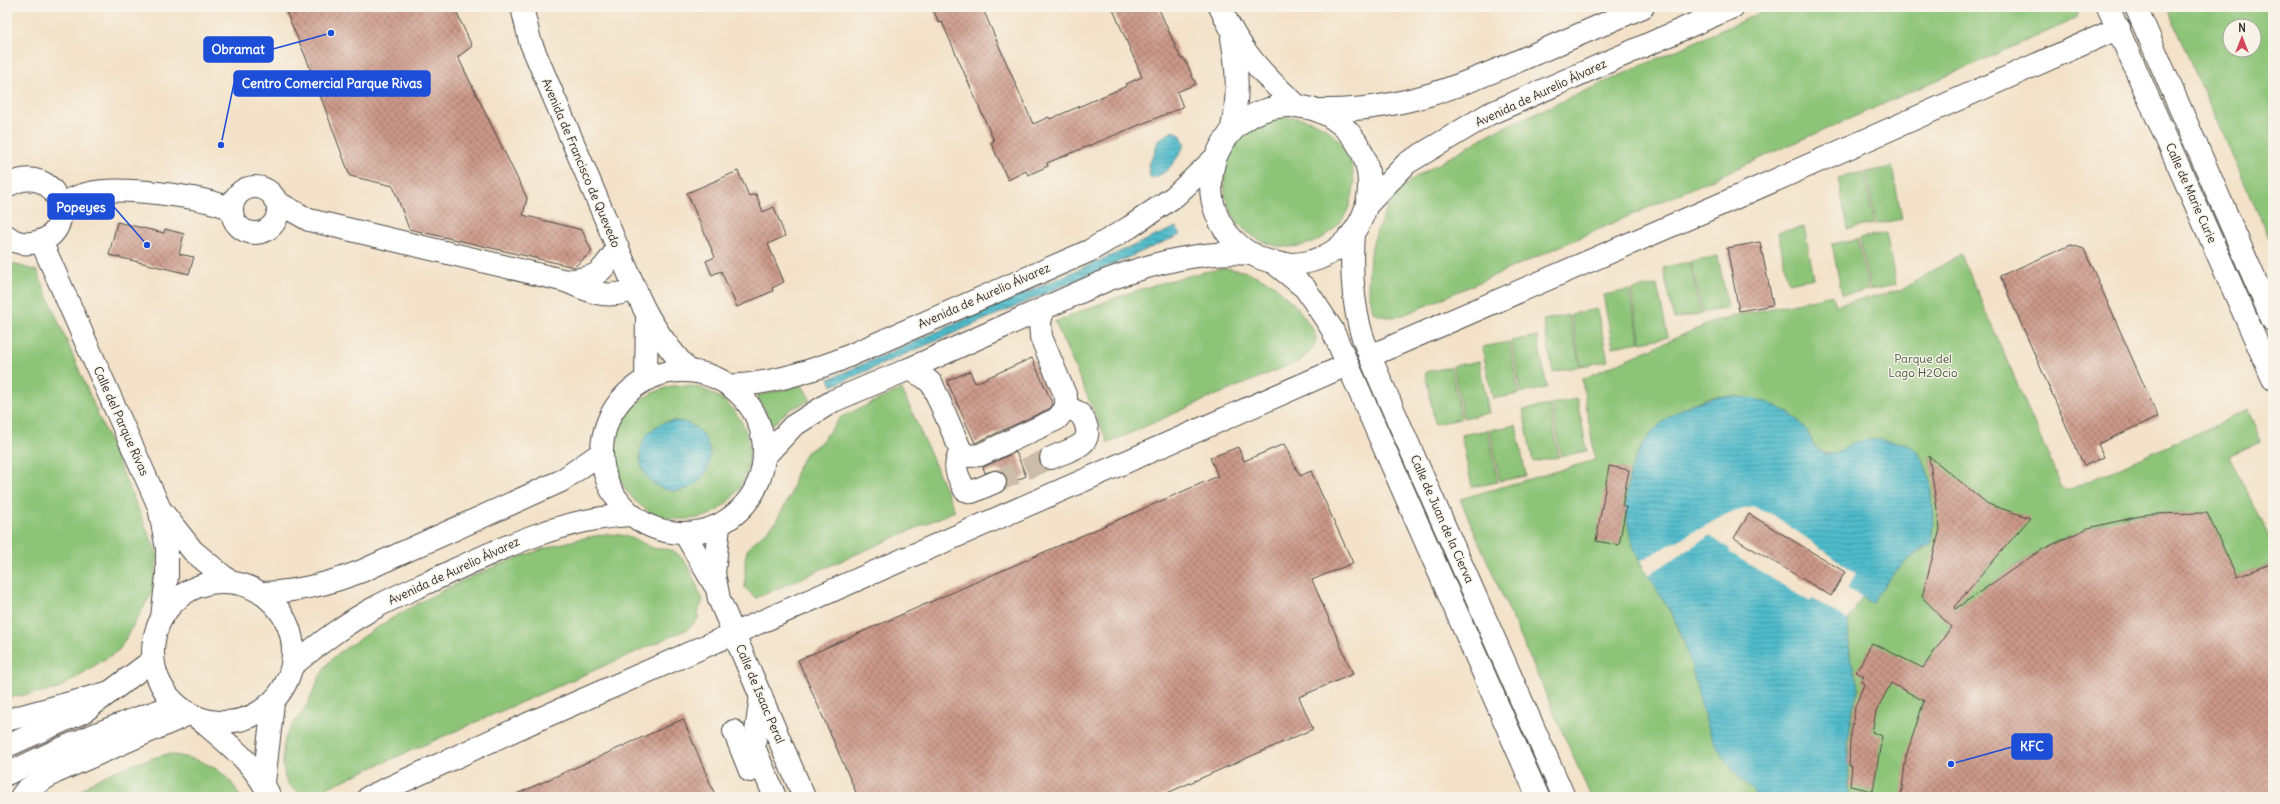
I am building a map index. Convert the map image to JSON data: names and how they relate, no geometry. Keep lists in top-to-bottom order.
{
  "streets": {
    "main road": [
      "Avenida de Aurelio Álvarez",
      "Avenida de Francisco de Quevedo",
      "Calle de Marie Curie",
      "Calle del Parque Rivas",
      "Calle de Juan de la Cierva",
      "Calle de Isaac Peral"
    ]
  },
  "crossings": [
    ["Avenida de Aurelio Álvarez", "Calle del Parque Rivas"]
  ],
  "parks": ["Parque del Lago H2Ocio"],
  "places": [
    "Obramat",
    "Centro Comercial Parque Rivas",
    "Popeyes",
    "KFC"
  ],
  "north": "top"
}
